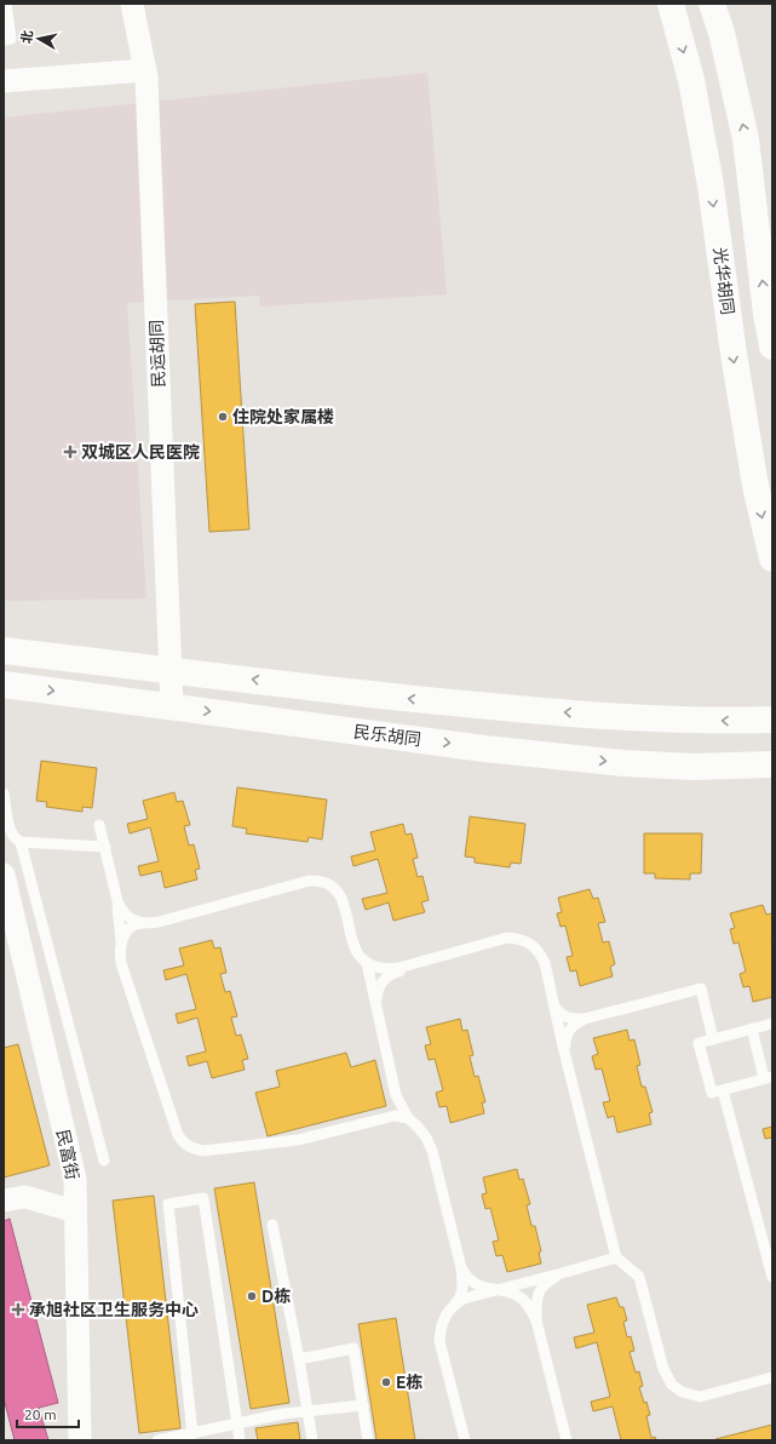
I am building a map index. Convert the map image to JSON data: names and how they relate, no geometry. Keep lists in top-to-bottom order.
{
  "streets": {
    "street": [
      "光华胡同",
      "民运胡同",
      "民乐胡同",
      "民富街"
    ]
  },
  "crossings": [
    ["民运胡同", "民乐胡同"]
  ],
  "places": {
    "other": ["住院处家属楼", "D栋", "E栋"],
    "health": ["双城区人民医院", "承旭社区卫生服务中心"]
  },
  "scale_bar": "20 m",
  "north": "left"
}
